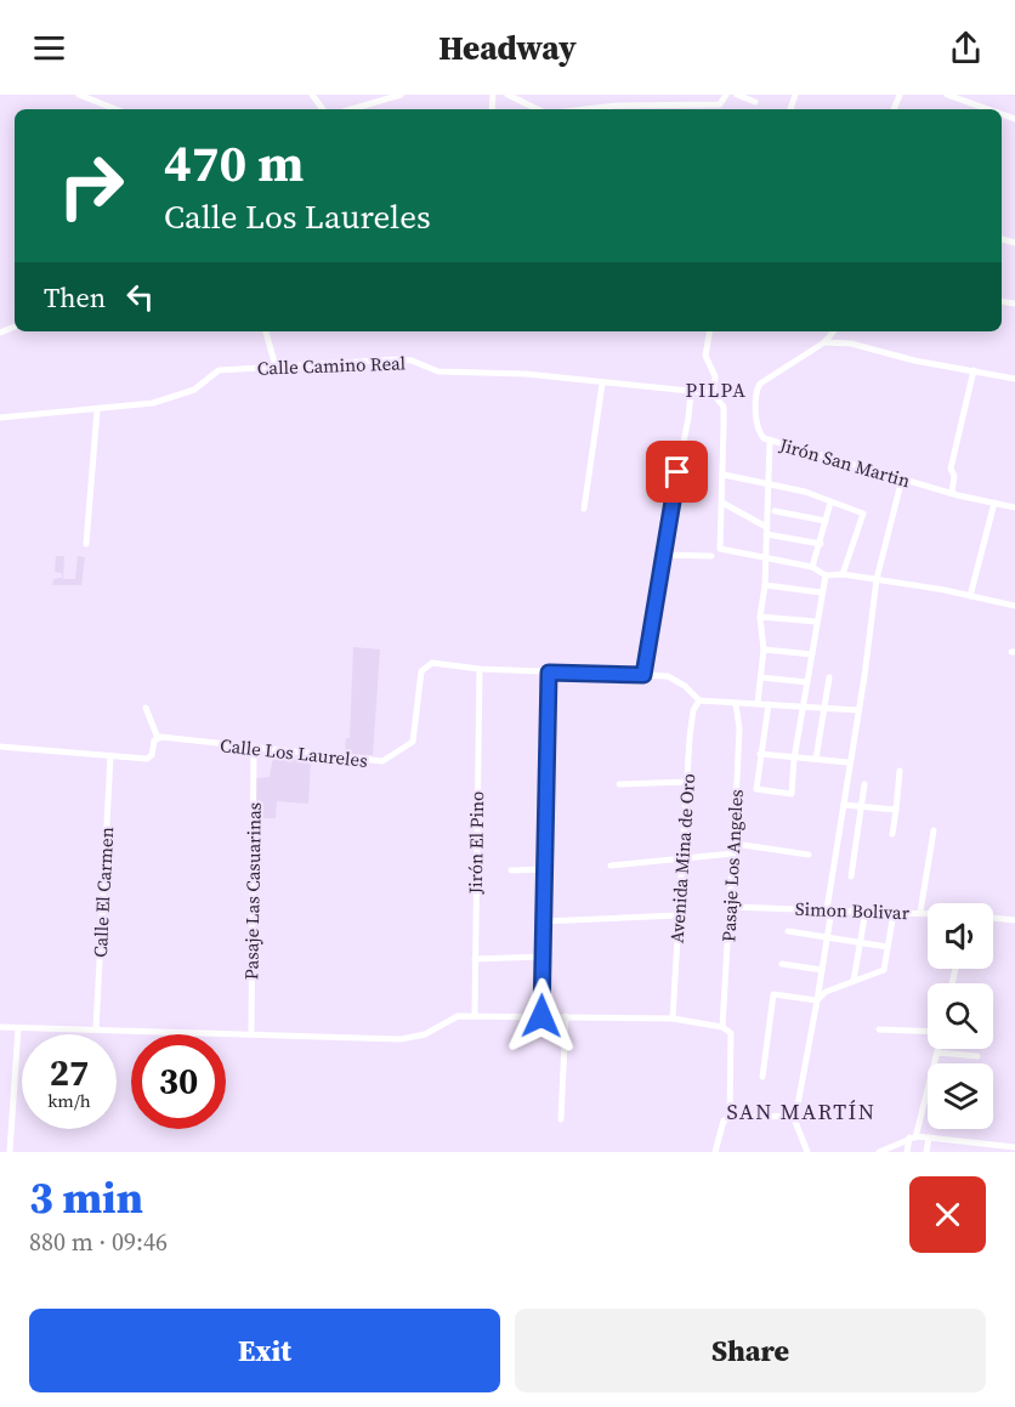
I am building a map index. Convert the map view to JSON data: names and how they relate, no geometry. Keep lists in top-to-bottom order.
{
  "streets": {
    "street": [
      "Calle Camino Real",
      "Jirón San Martin",
      "Calle Los Laureles",
      "Jirón El Pino",
      "Avenida Mina de Oro",
      "Pasaje Los Angeles",
      "Pasaje Las Casuarinas",
      "Calle El Carmen",
      "Simon Bolivar"
    ]
  },
  "crossings": [
    ["Calle Los Laureles", "Jirón El Pino"],
    ["Calle Los Laureles", "Avenida Mina de Oro"],
    ["Calle Los Laureles", "Pasaje Las Casuarinas"],
    ["Pasaje Los Angeles", "Simon Bolivar"]
  ],
  "districts": ["PILPA", "SAN MARTÍN"],
  "page": {
    "header": "Headway",
    "turn": ["470 m", "Calle Los Laureles"],
    "then": "Then",
    "speed": "27 km/h",
    "limit": "30",
    "heading": ["3 min", "880 m · 09:46"],
    "buttons": ["Exit", "Share"]
  }
}
